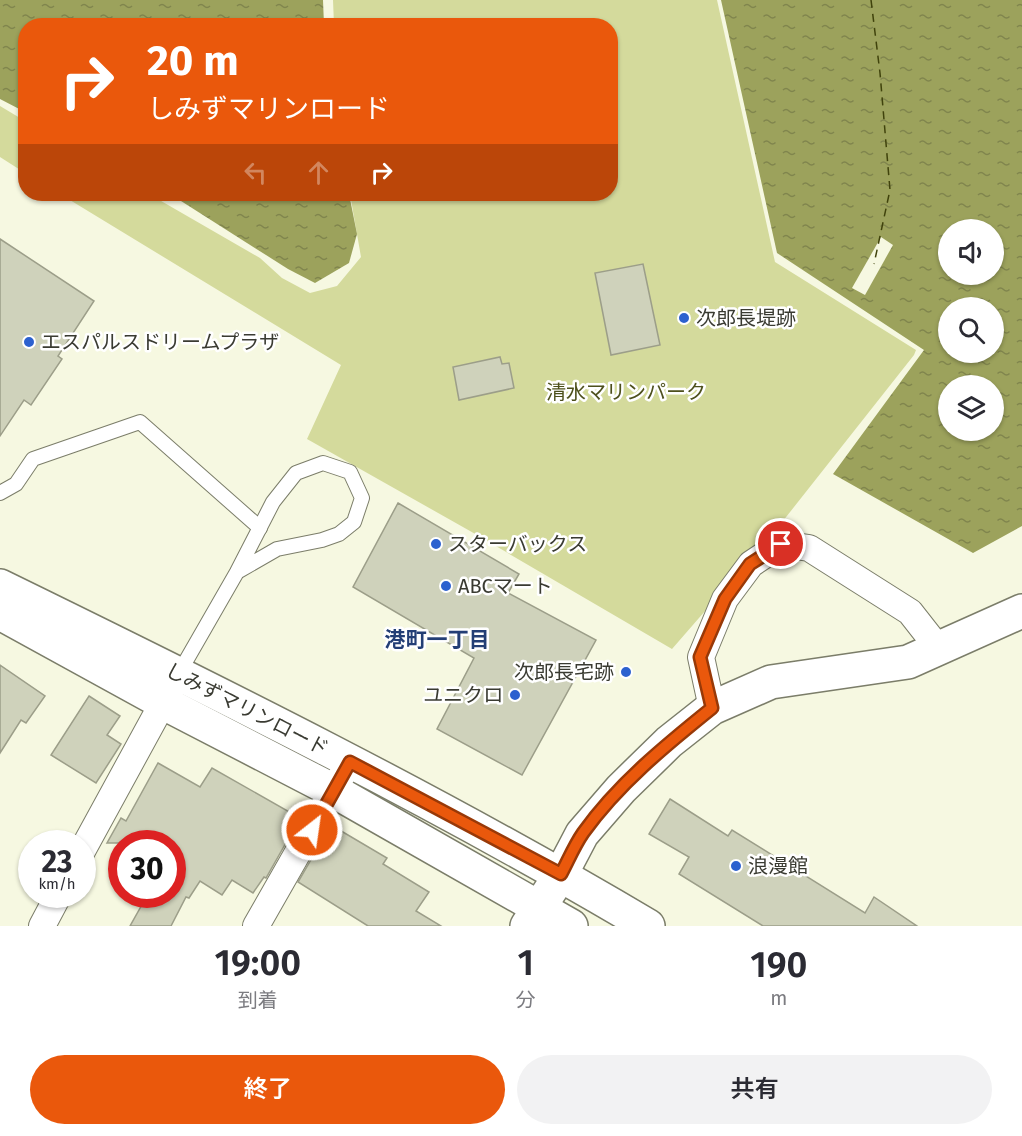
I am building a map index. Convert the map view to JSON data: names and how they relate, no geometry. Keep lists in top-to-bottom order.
{
  "streets": {
    "main road": ["しみずマリンロード"]
  },
  "districts": ["港町一丁目"],
  "parks": ["清水マリンパーク"],
  "places": [
    "次郎長堤跡",
    "エスパルスドリームプラザ",
    "スターバックス",
    "ABCマート",
    "次郎長宅跡",
    "ユニクロ",
    "浪漫館"
  ],
  "page": {
    "turn": ["20 m", "しみずマリンロード"],
    "speed": "23 km/h",
    "limit": "30",
    "eta": [
      "19:00",
      "到着",
      "1",
      "分",
      "190",
      "m"
    ],
    "buttons": ["終了", "共有"]
  }
}
